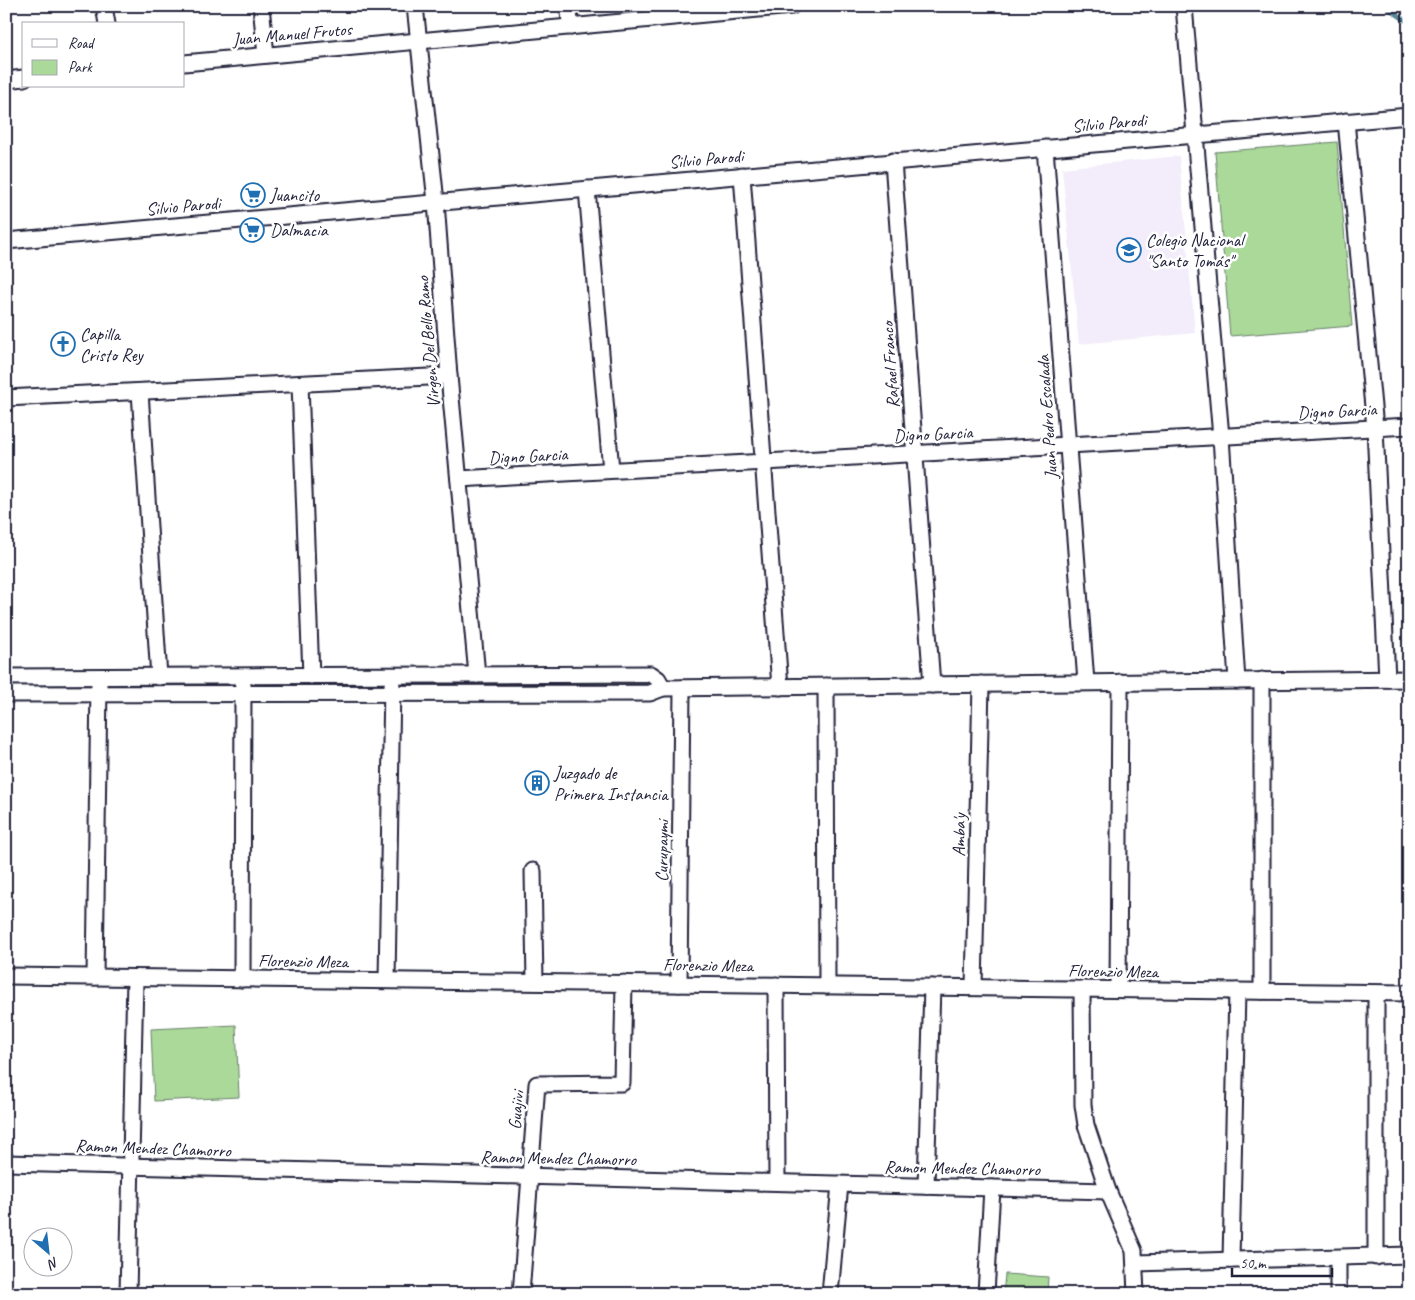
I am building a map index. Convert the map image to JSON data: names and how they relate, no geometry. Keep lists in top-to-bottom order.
{
  "streets": {
    "street": [
      "Juan Manuel Frutos",
      "Silvio Parodi",
      "Virgen Del Bello Ramo",
      "Rafael Franco",
      "Digno Garcia",
      "Juan Pedro Escalada",
      "Amba'y",
      "Curupaymi",
      "Florenzio Meza",
      "Guajivi",
      "Ramon Mendez Chamorro"
    ]
  },
  "crossings": [
    ["Juan Manuel Frutos", "Virgen Del Bello Ramo"],
    ["Silvio Parodi", "Virgen Del Bello Ramo"],
    ["Silvio Parodi", "Rafael Franco"],
    ["Silvio Parodi", "Juan Pedro Escalada"],
    ["Virgen Del Bello Ramo", "Digno Garcia"],
    ["Rafael Franco", "Digno Garcia"],
    ["Digno Garcia", "Juan Pedro Escalada"],
    ["Amba'y", "Florenzio Meza"],
    ["Curupaymi", "Florenzio Meza"],
    ["Florenzio Meza", "Guajivi"],
    ["Guajivi", "Ramon Mendez Chamorro"]
  ],
  "places": {
    "supermarket": ["Juancito", "Dalmacia"],
    "school or university": ["Colegio Nacional \"Santo Tomás\""],
    "church": ["Capilla Cristo Rey"],
    "building": ["Juzgado de Primera Instancia"]
  },
  "legend": ["Road", "Park"],
  "scale_bar": "50 m",
  "north": "bottom right"
}
